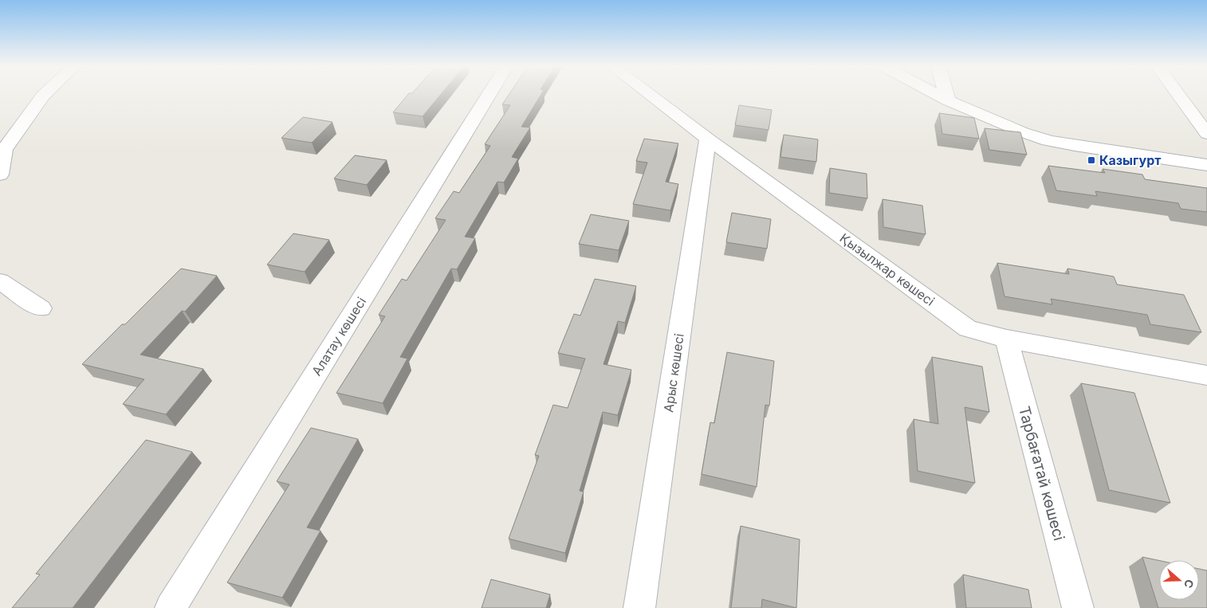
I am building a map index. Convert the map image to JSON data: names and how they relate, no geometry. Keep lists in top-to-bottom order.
{
  "streets": {
    "street": [
      "Қызылжар көшесі",
      "Алатау көшесі",
      "Арыс көшесі",
      "Тарбағатай көшесі"
    ]
  },
  "crossings": [
    ["Қызылжар көшесі", "Арыс көшесі"],
    ["Қызылжар көшесі", "Тарбағатай көшесі"]
  ],
  "places": {
    "transit": ["Казыгурт"]
  },
  "north": "right"
}
